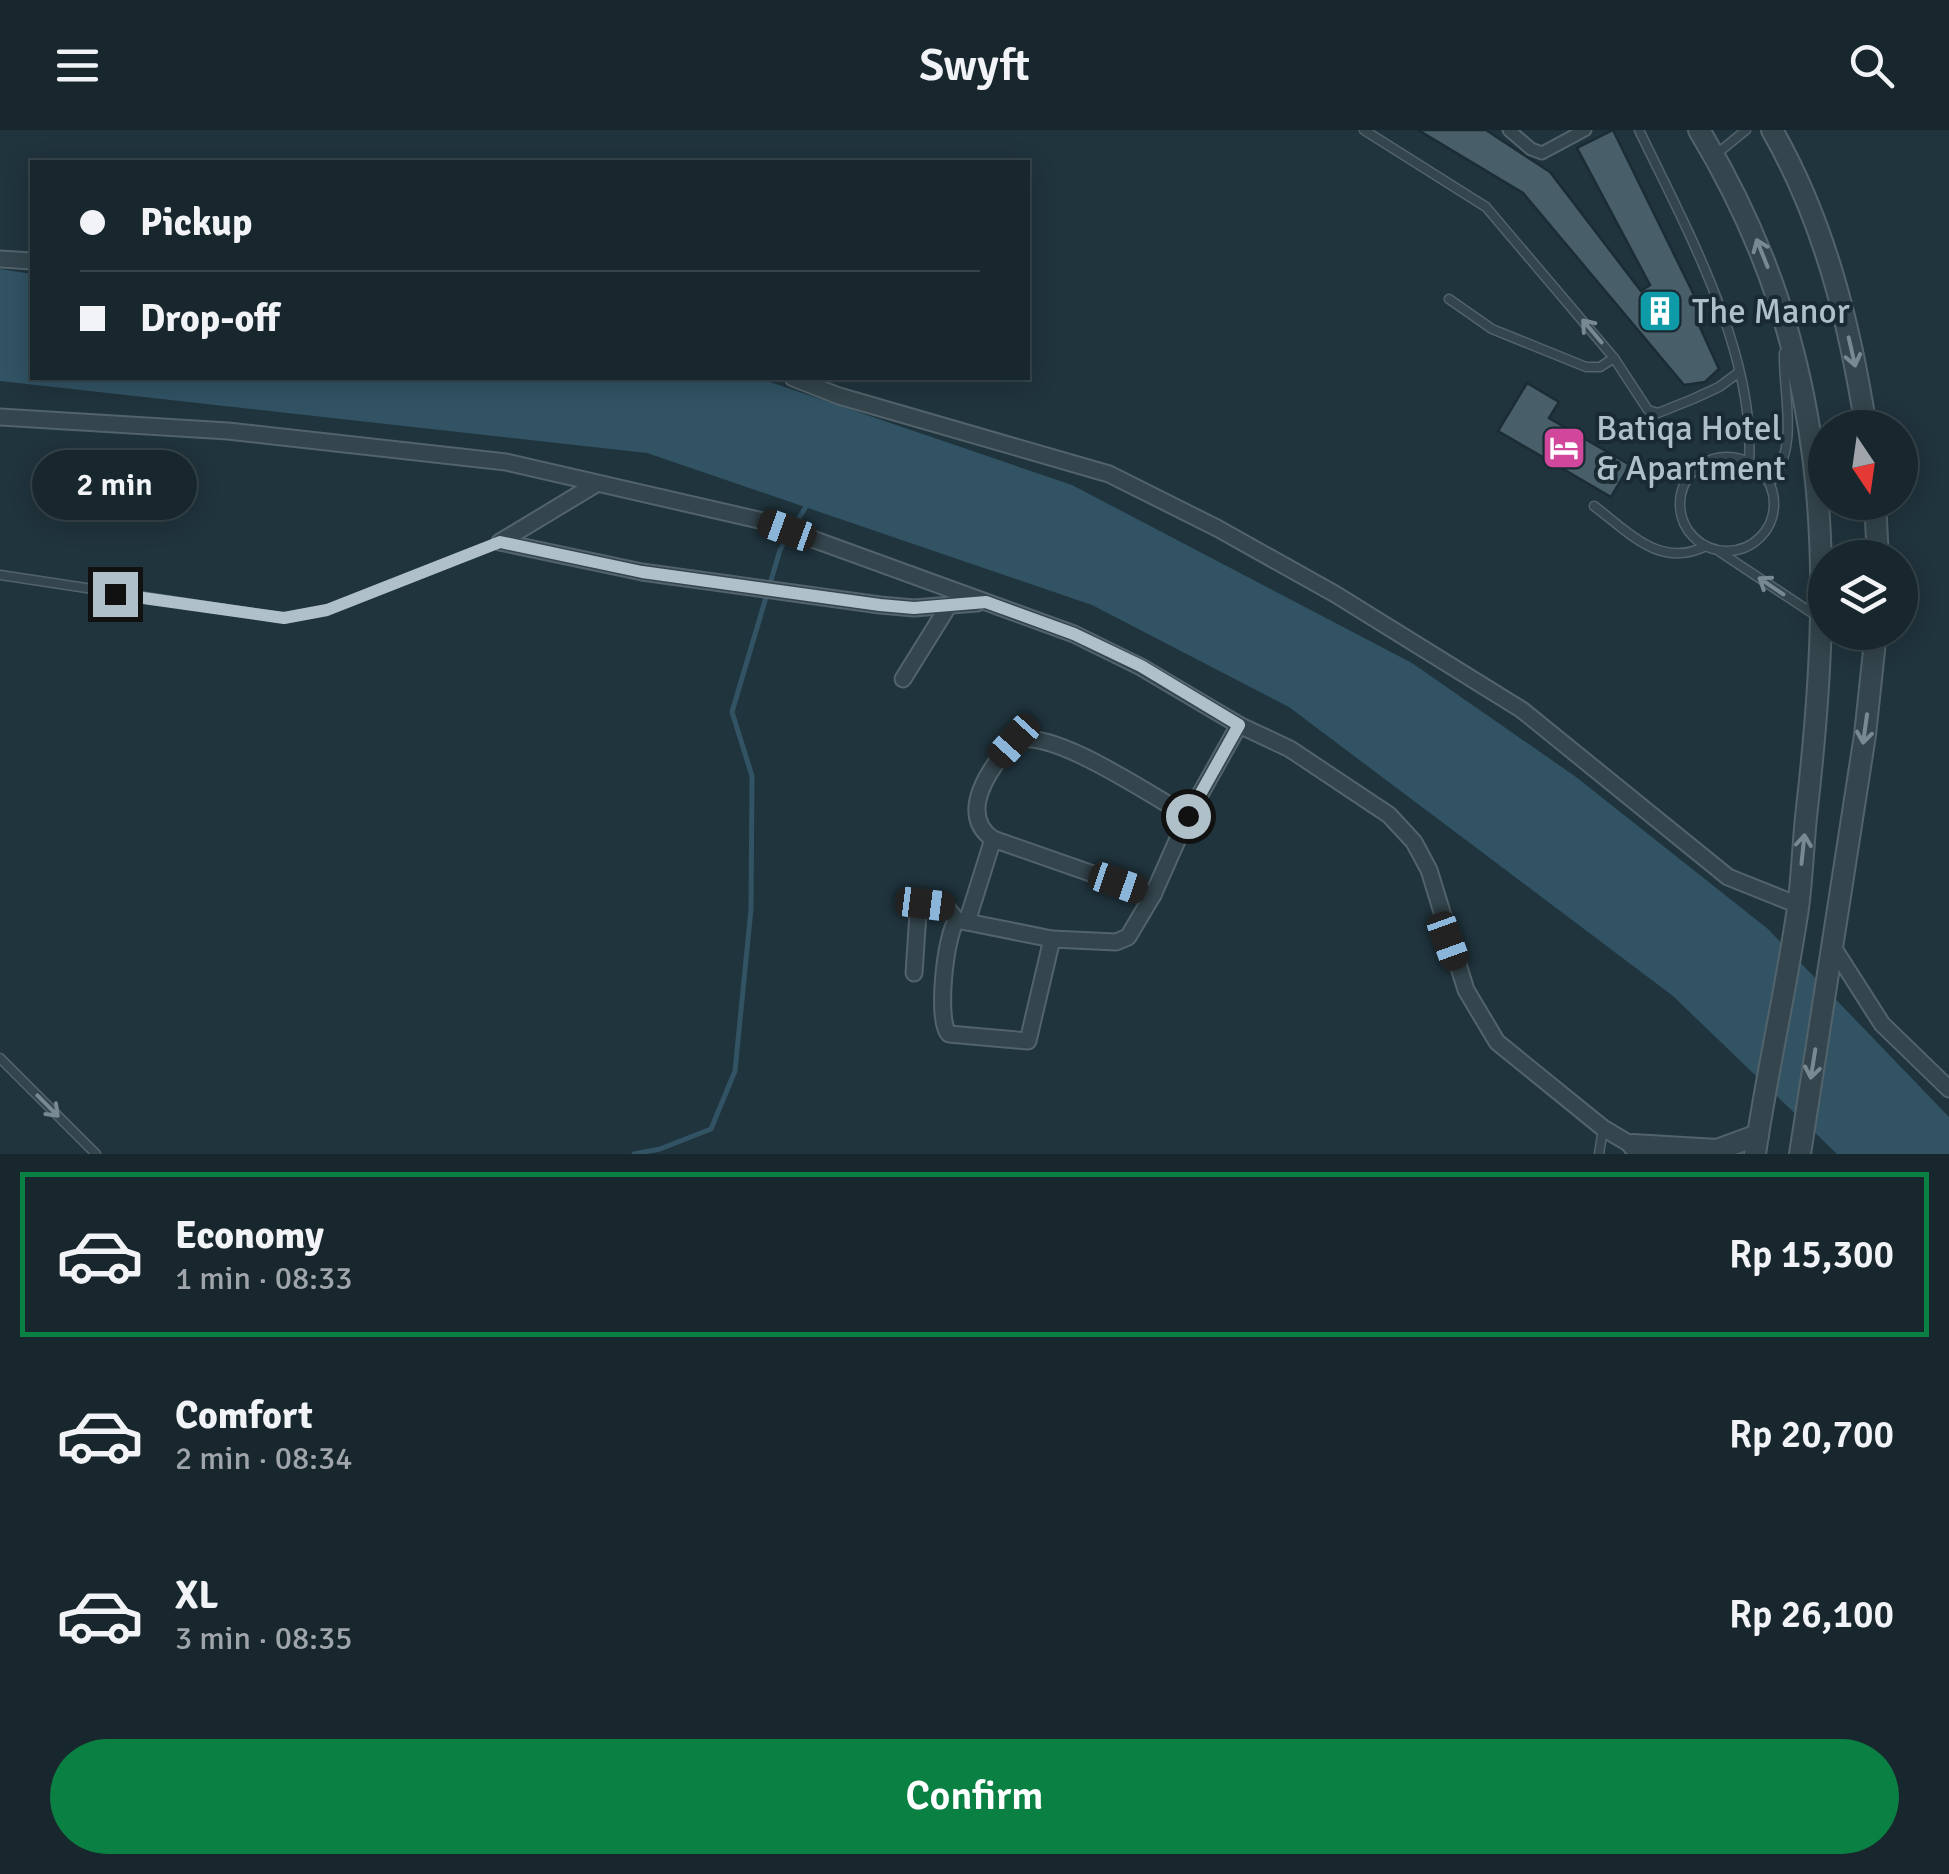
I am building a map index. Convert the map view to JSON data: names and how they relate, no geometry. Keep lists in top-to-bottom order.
{
  "places": {
    "building": ["The Manor"],
    "hotel": ["Batiqa Hotel & Apartment"]
  },
  "north": "bottom",
  "page": {
    "header": "Swyft",
    "banner": ["Pickup", "Drop-off"],
    "bubble": "2 min",
    "list": [
      {
        "name": "Economy",
        "note": "1 min · 08:33",
        "value": "Rp 15,300"
      },
      {
        "name": "Comfort",
        "note": "2 min · 08:34",
        "value": "Rp 20,700"
      },
      {
        "name": "XL",
        "note": "3 min · 08:35",
        "value": "Rp 26,100"
      }
    ],
    "buttons": "Confirm"
  }
}
